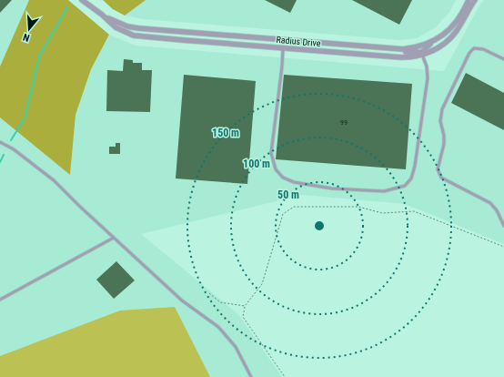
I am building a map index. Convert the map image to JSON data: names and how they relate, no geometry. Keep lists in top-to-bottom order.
{
  "streets": {
    "street": ["Radius Drive"]
  },
  "house_numbers": ["99"],
  "north": "bottom",
  "rings": ["150 m", "100 m", "50 m"]
}
